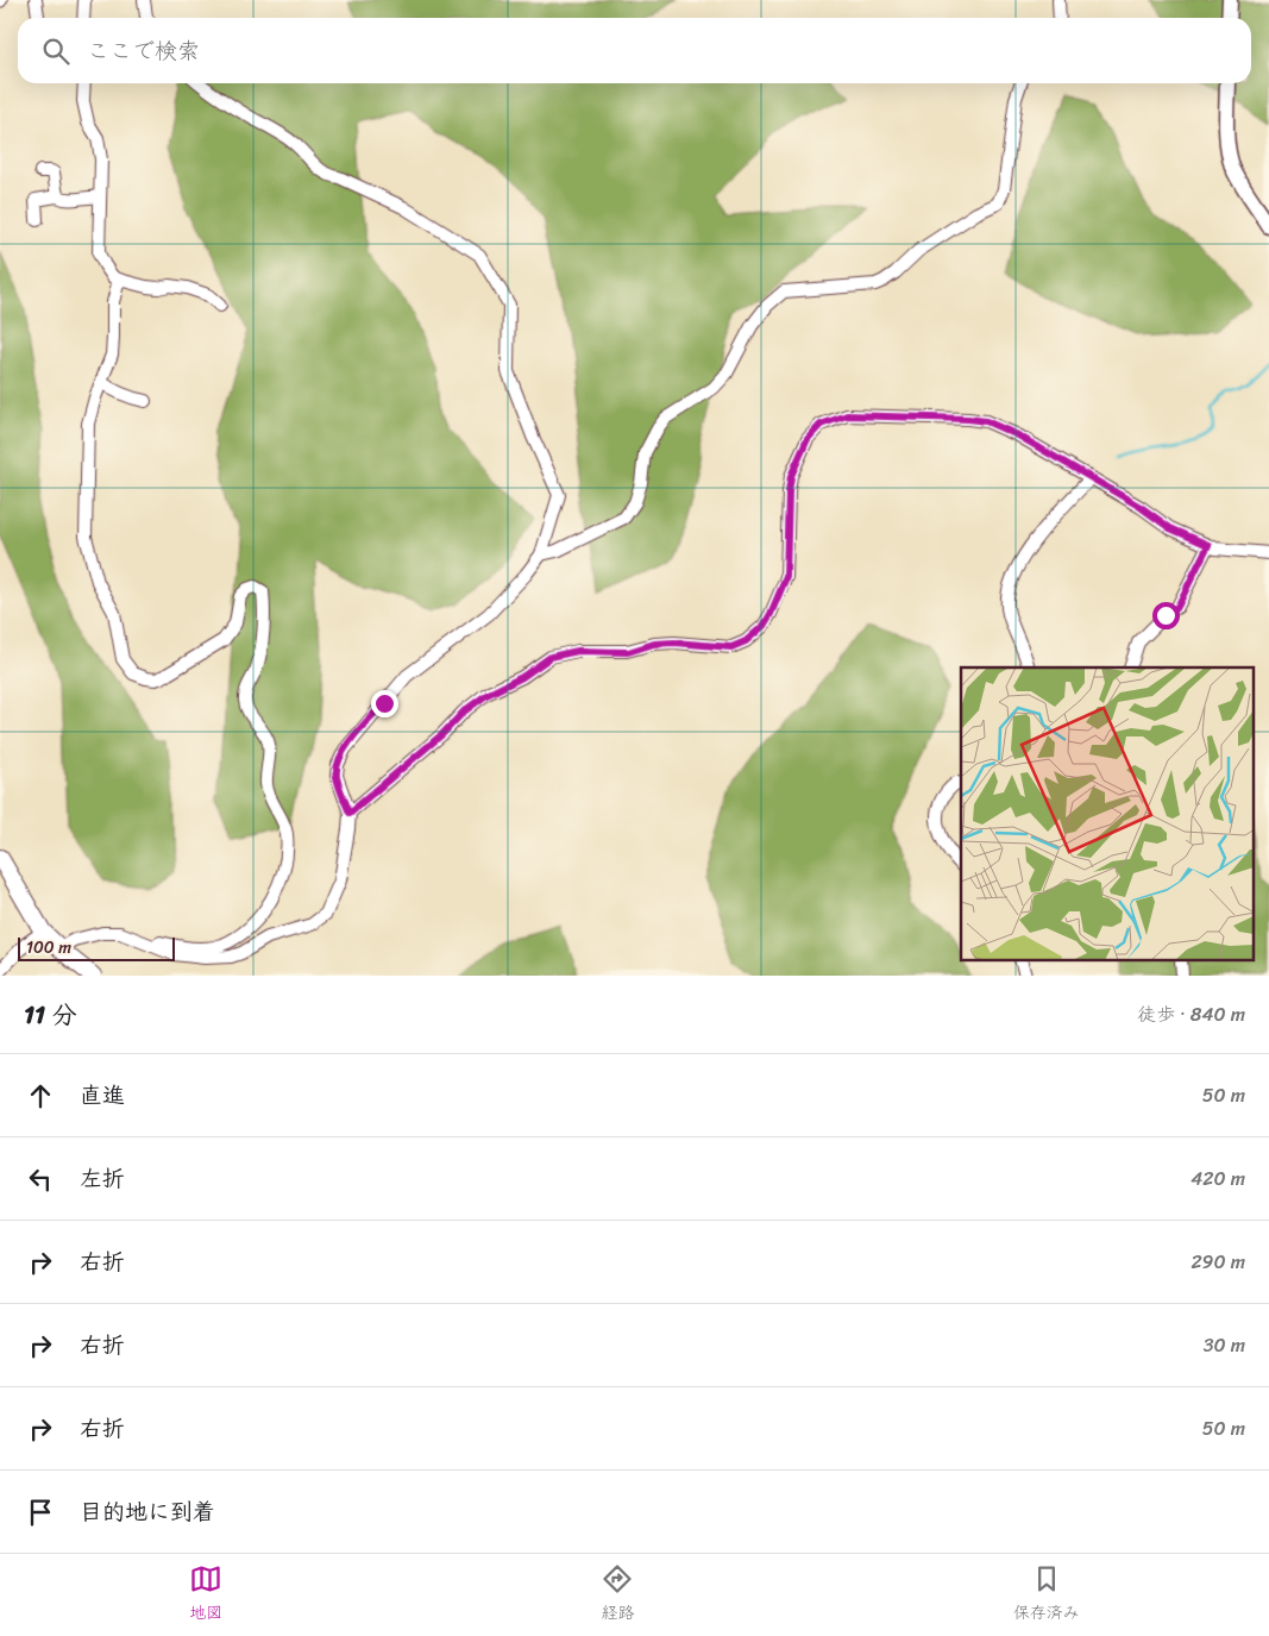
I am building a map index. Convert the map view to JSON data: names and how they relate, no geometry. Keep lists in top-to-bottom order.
{
  "scale_bar": "100 m",
  "page": {
    "search": "ここで検索",
    "scale": "100 m",
    "heading": ["11 分", "徒歩 · 840 m"],
    "list": [
      ["直進", "50 m"],
      ["左折", "420 m"],
      ["右折", "290 m"],
      ["右折", "30 m"],
      ["右折", "50 m"],
      "目的地に到着"
    ],
    "nav": ["地図", "経路", "保存済み"]
  }
}
